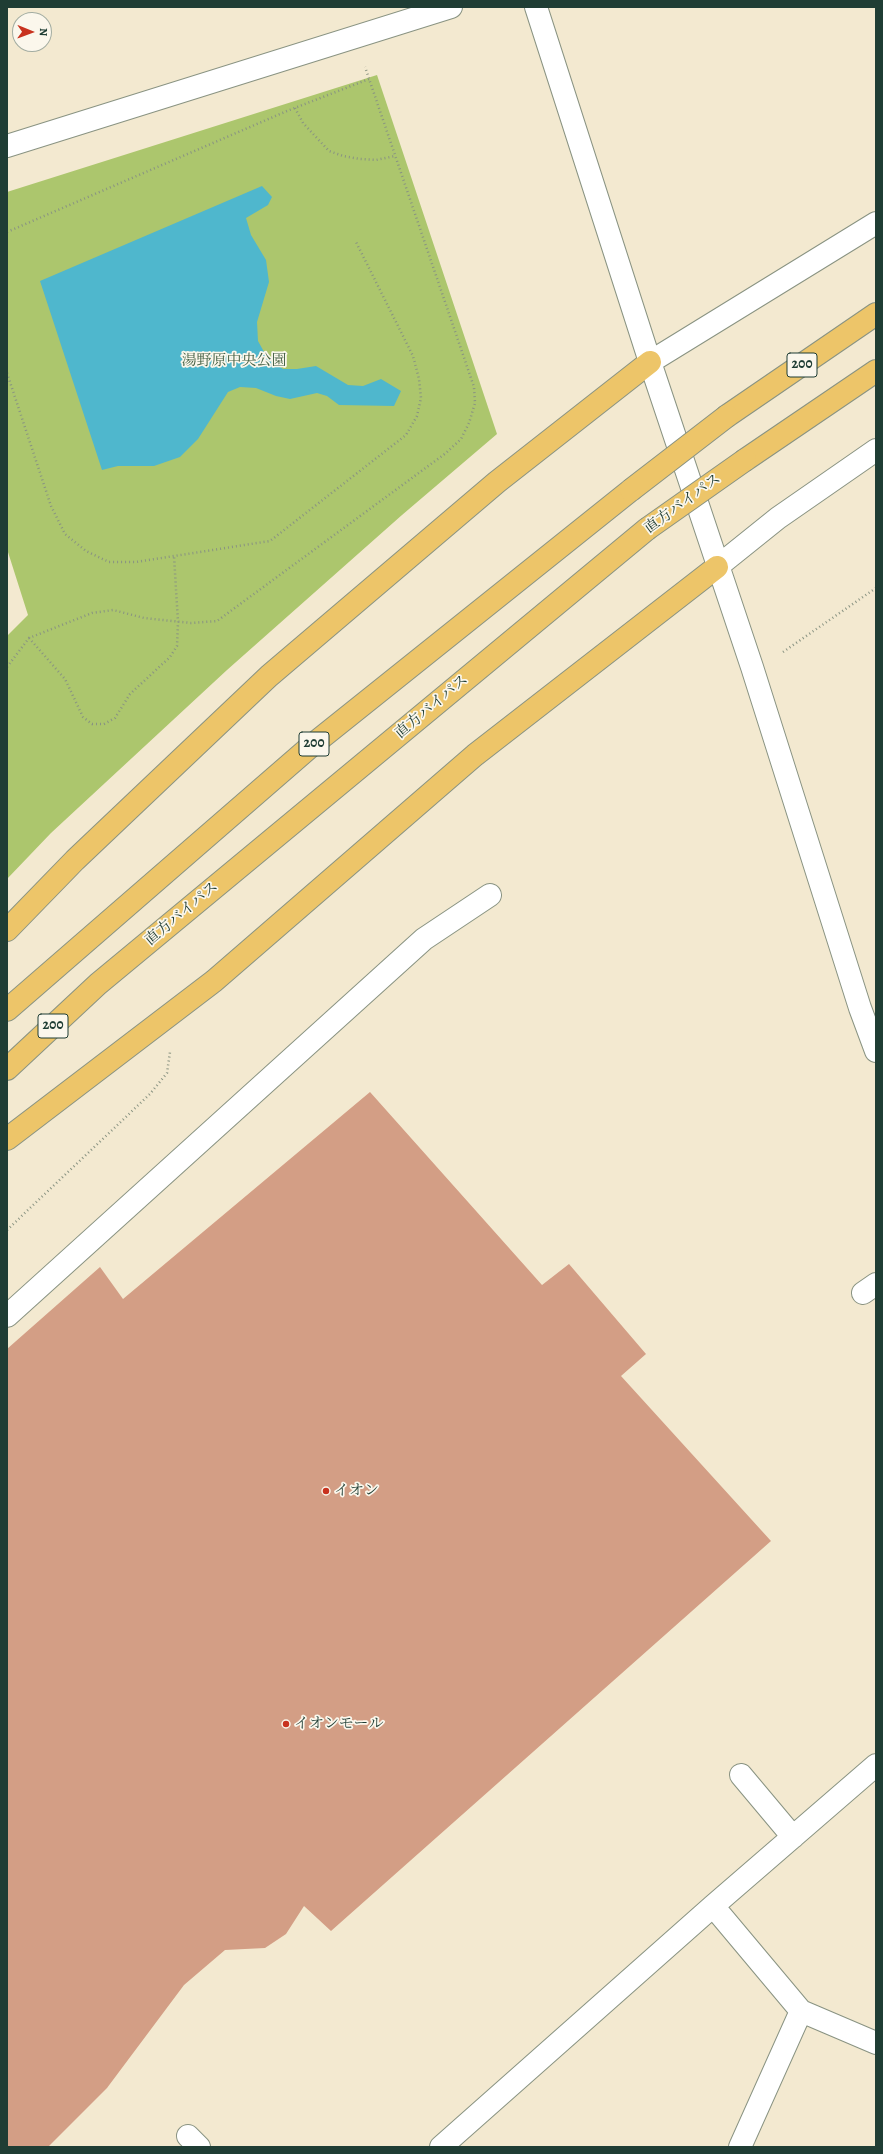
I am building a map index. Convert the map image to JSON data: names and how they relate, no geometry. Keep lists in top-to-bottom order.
{
  "streets": {
    "highway": ["200", "直方バイパス"]
  },
  "parks": ["湯野原中央公園"],
  "places": ["イオン", "イオンモール"],
  "north": "right"
}
